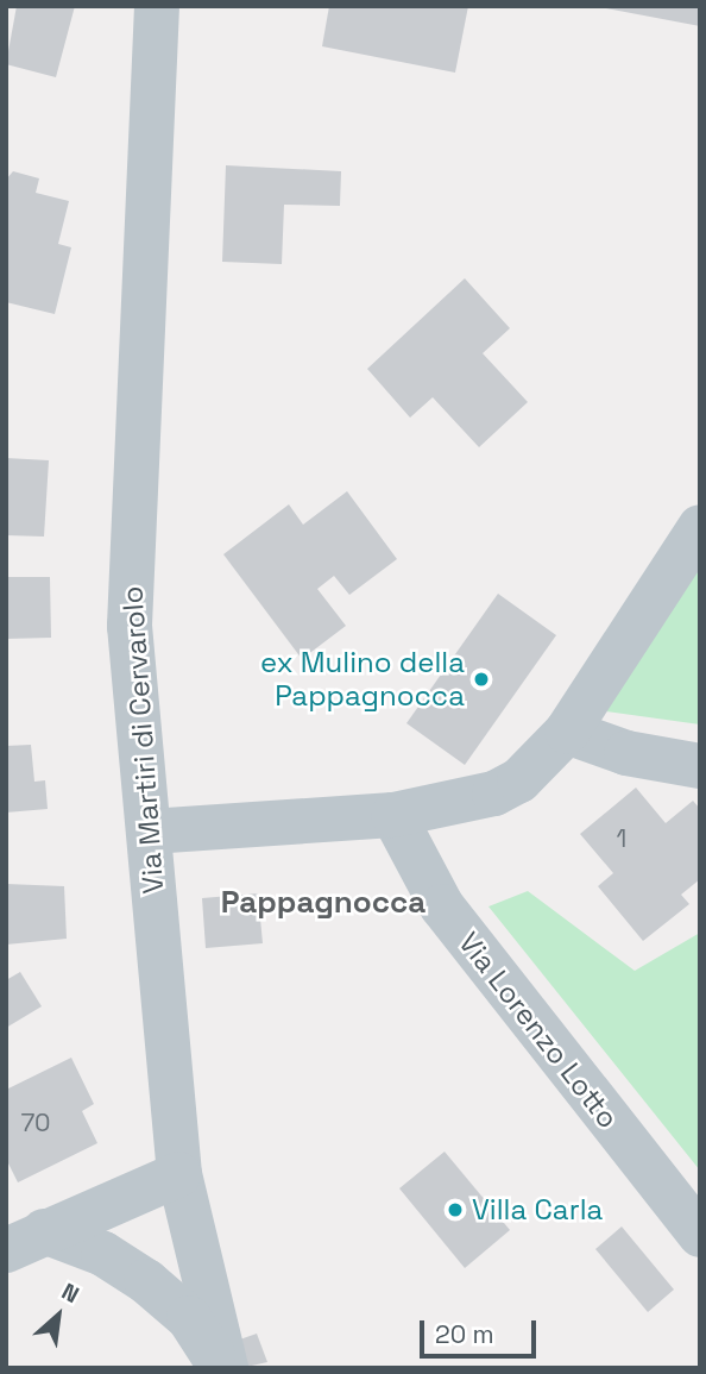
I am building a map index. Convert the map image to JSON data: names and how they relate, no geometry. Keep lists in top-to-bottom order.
{
  "streets": {
    "street": ["Via Martiri di Cervarolo", "Via Lorenzo Lotto"]
  },
  "districts": ["Pappagnocca"],
  "places": ["ex Mulino della Pappagnocca", "Villa Carla"],
  "house_numbers": ["1", "70"],
  "scale_bar": "20 m",
  "north": "top right"
}
